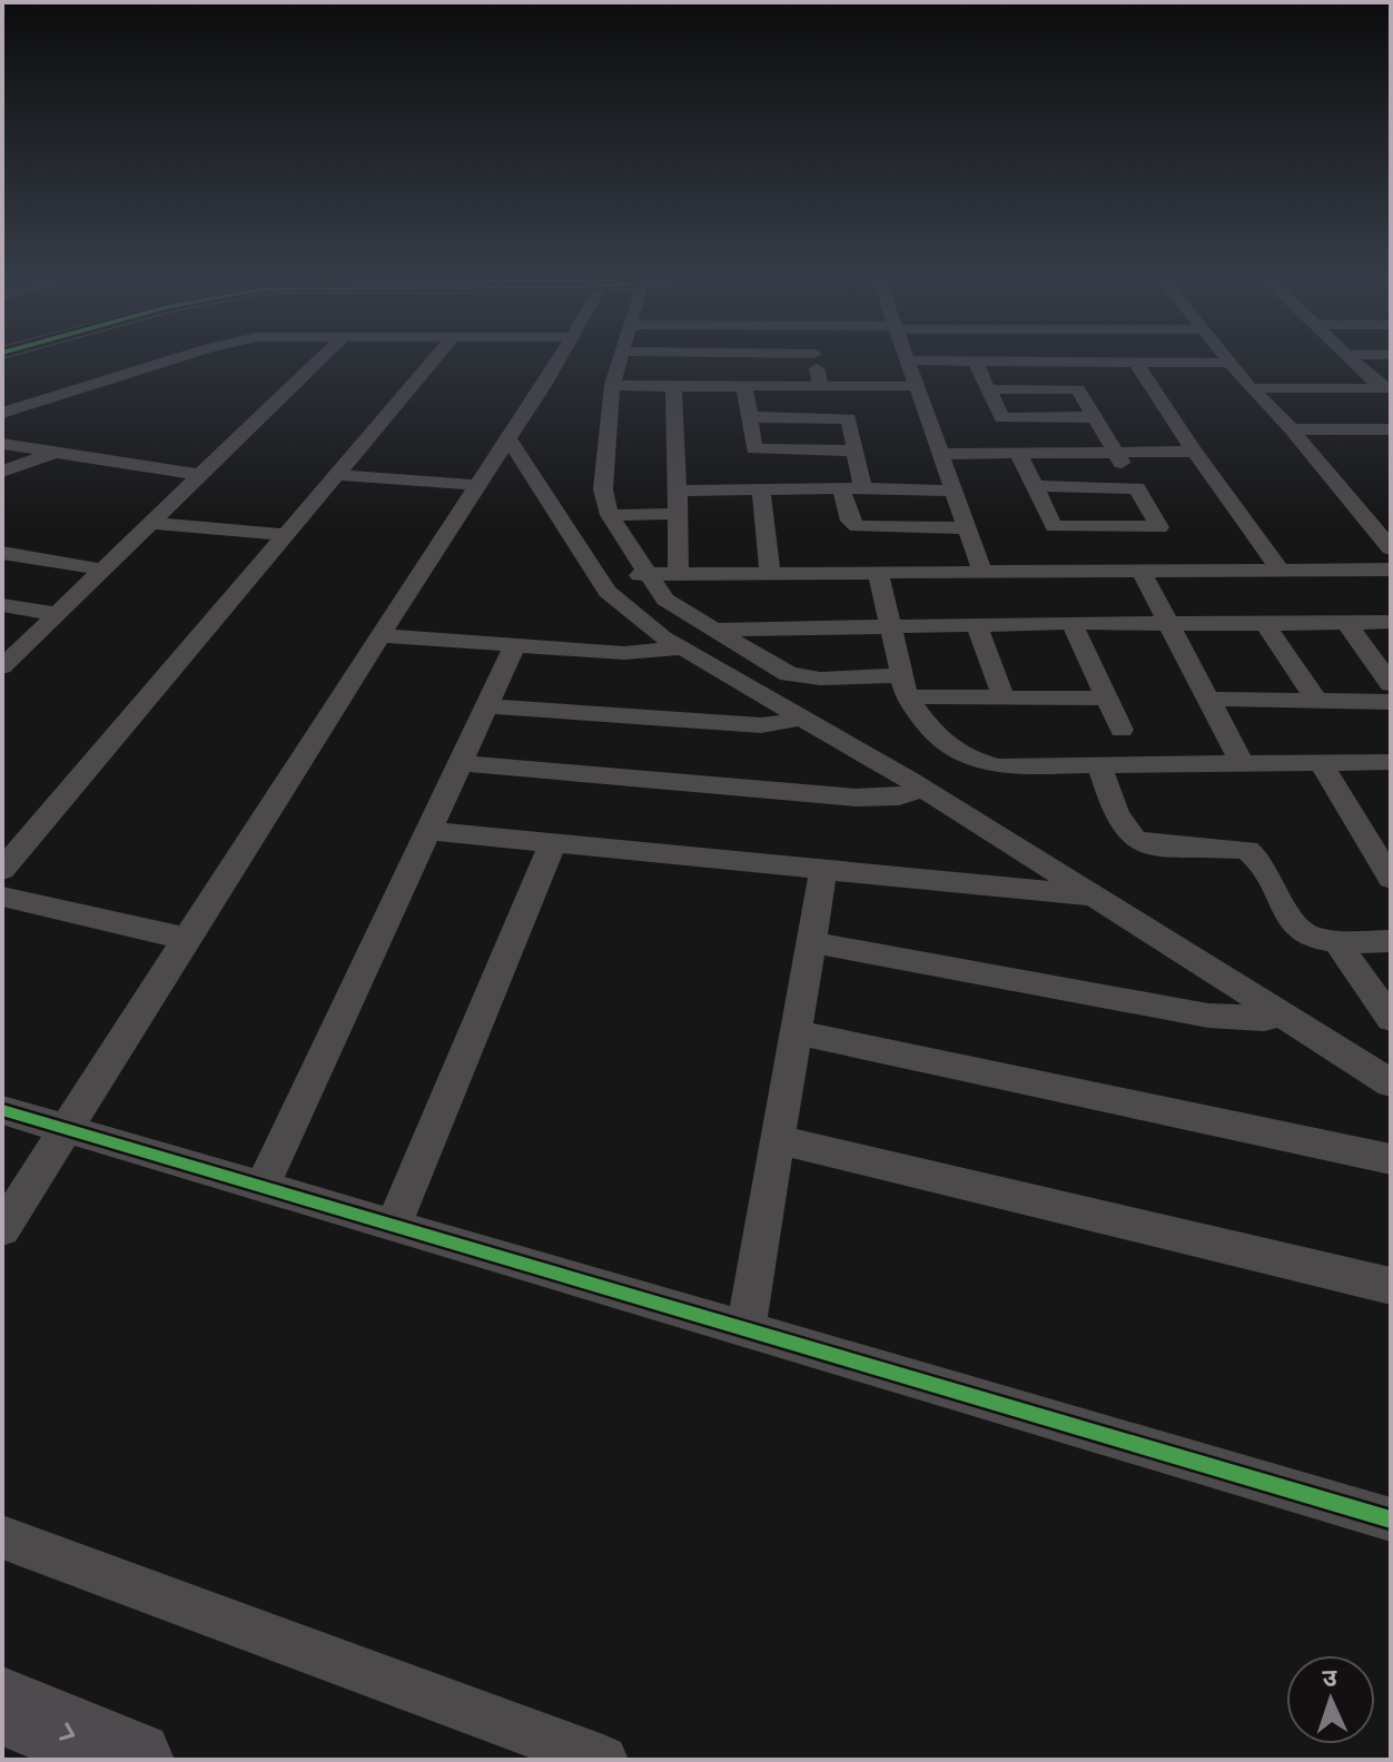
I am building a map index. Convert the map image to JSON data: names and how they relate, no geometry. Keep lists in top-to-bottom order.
{
  "north": "top"
}
